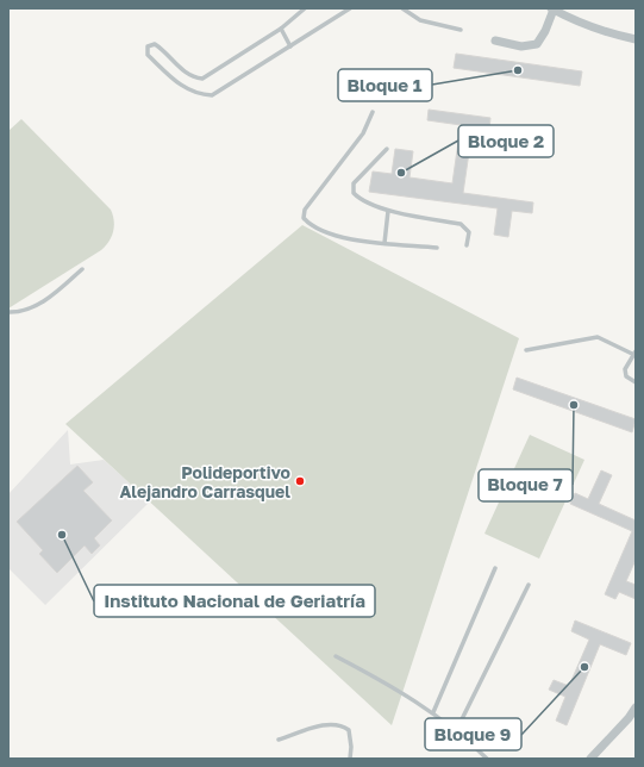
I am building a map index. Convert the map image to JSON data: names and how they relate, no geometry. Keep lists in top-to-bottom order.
{
  "places": [
    "Bloque 1",
    "Bloque 2",
    "Bloque 7",
    "Polideportivo Alejandro Carrasquel",
    "Instituto Nacional de Geriatría",
    "Bloque 9"
  ]
}
